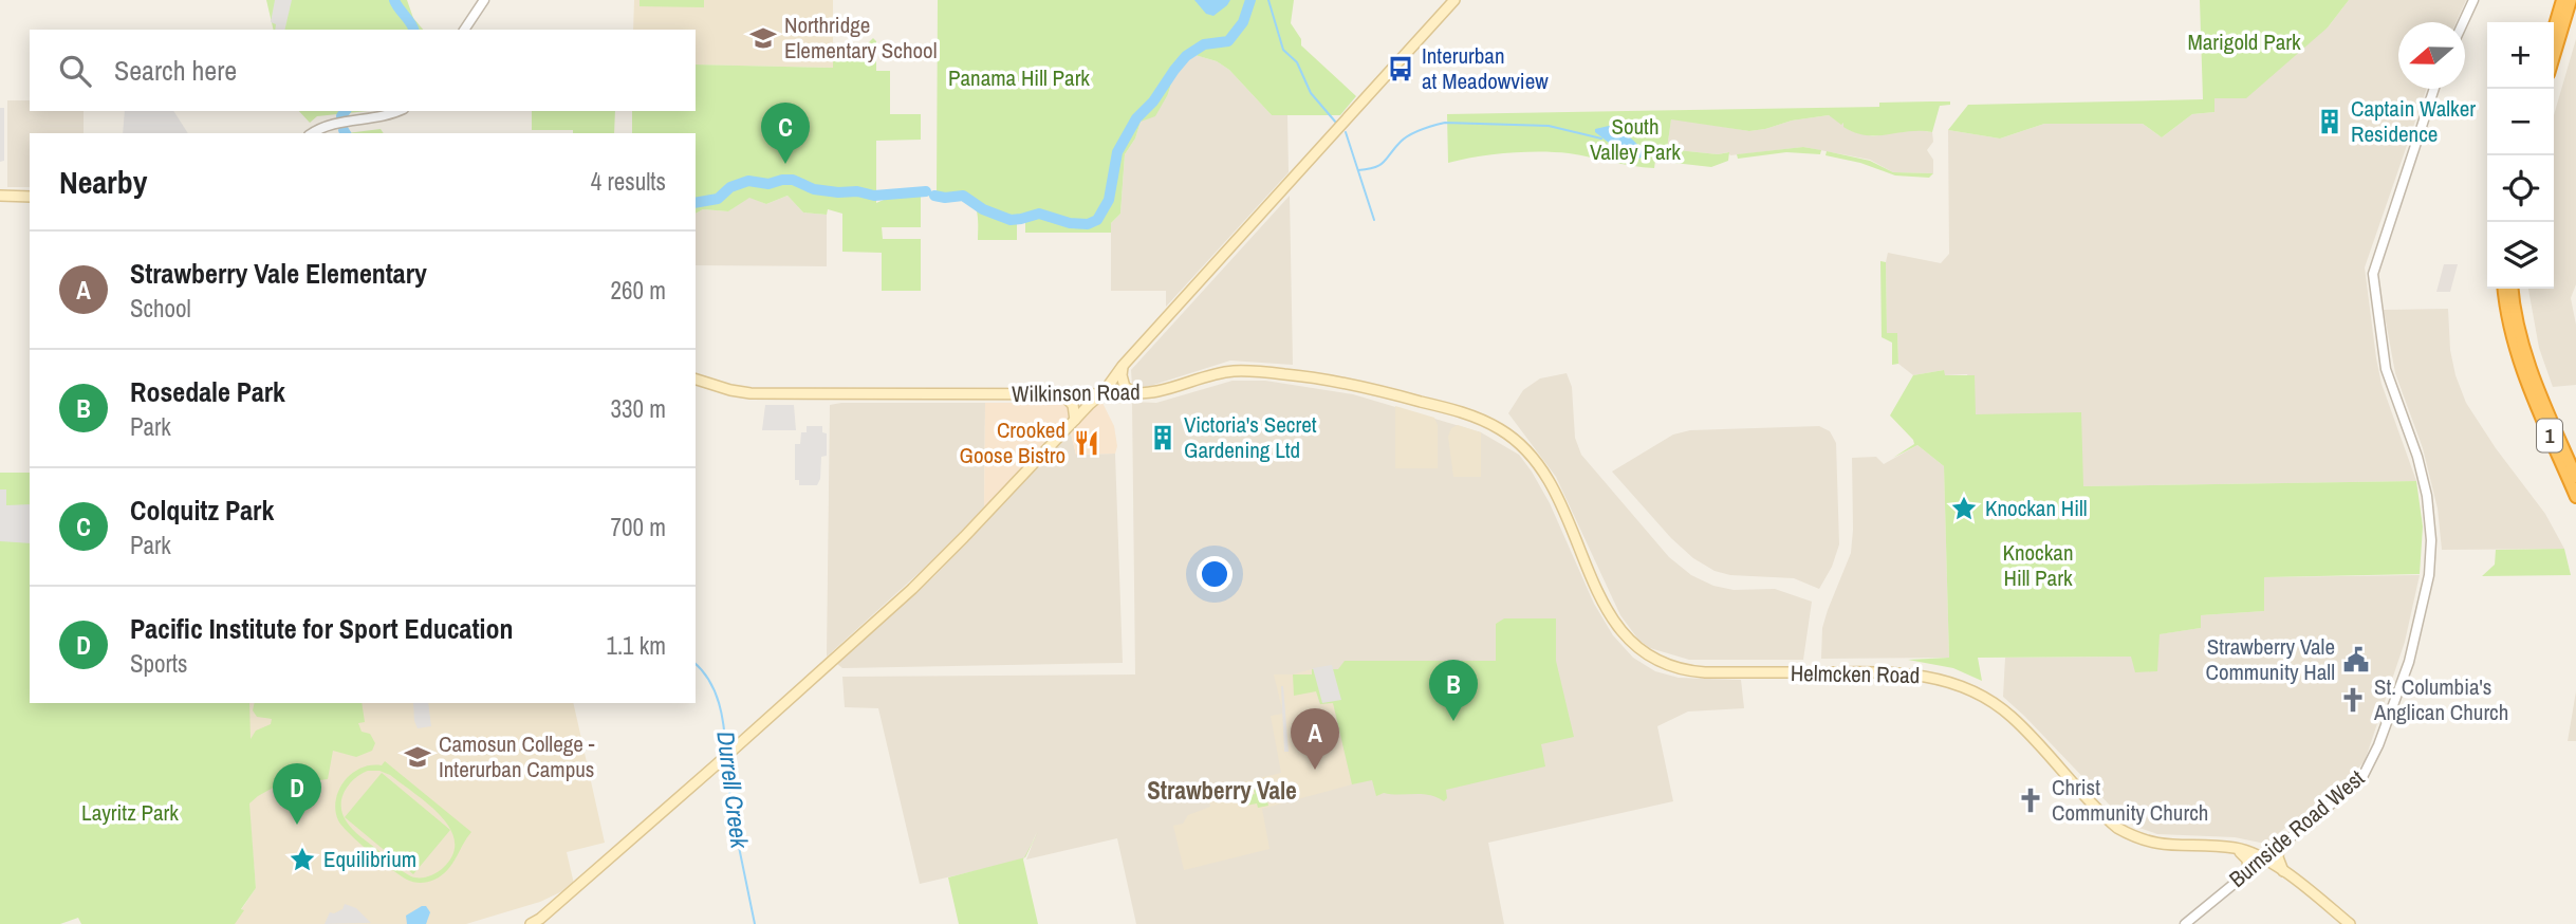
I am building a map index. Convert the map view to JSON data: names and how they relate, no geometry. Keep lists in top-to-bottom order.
{
  "streets": {
    "highway": ["1"],
    "main road": ["Wilkinson Road", "Helmcken Road"],
    "street": ["Burnside Road West"]
  },
  "crossings": [
    ["Wilkinson Road", "Helmcken Road"],
    ["Helmcken Road", "Burnside Road West"]
  ],
  "districts": ["Strawberry Vale"],
  "water": ["Durrell Creek"],
  "parks": [
    "Marigold Park",
    "Panama Hill Park",
    "South Valley Park",
    "Knockan Hill Park",
    "Layritz Park"
  ],
  "places": {
    "school or university": ["Northridge Elementary School", "Camosun College - Interurban Campus"],
    "bus stop": ["Interurban at Meadowview"],
    "building": ["Captain Walker Residence", "Victoria's Secret Gardening Ltd"],
    "restaurant": ["Crooked Goose Bistro"],
    "place": ["Knockan Hill", "Equilibrium"],
    "public building": ["Strawberry Vale Community Hall"],
    "church": ["St. Columbia's Anglican Church", "Christ Community Church"]
  },
  "north": "left",
  "page": {
    "map_buttons": ["+", "−"],
    "search": "Search here",
    "pins": [
      "C",
      "B",
      "A",
      "D"
    ],
    "heading": ["Nearby", "4 results"],
    "list": [
      {
        "mark": "A",
        "name": "Strawberry Vale Elementary",
        "note": "School",
        "value": "260 m"
      },
      {
        "mark": "B",
        "name": "Rosedale Park",
        "note": "Park",
        "value": "330 m"
      },
      {
        "mark": "C",
        "name": "Colquitz Park",
        "note": "Park",
        "value": "700 m"
      },
      {
        "mark": "D",
        "name": "Pacific Institute for Sport Education",
        "note": "Sports",
        "value": "1.1 km"
      }
    ]
  }
}
